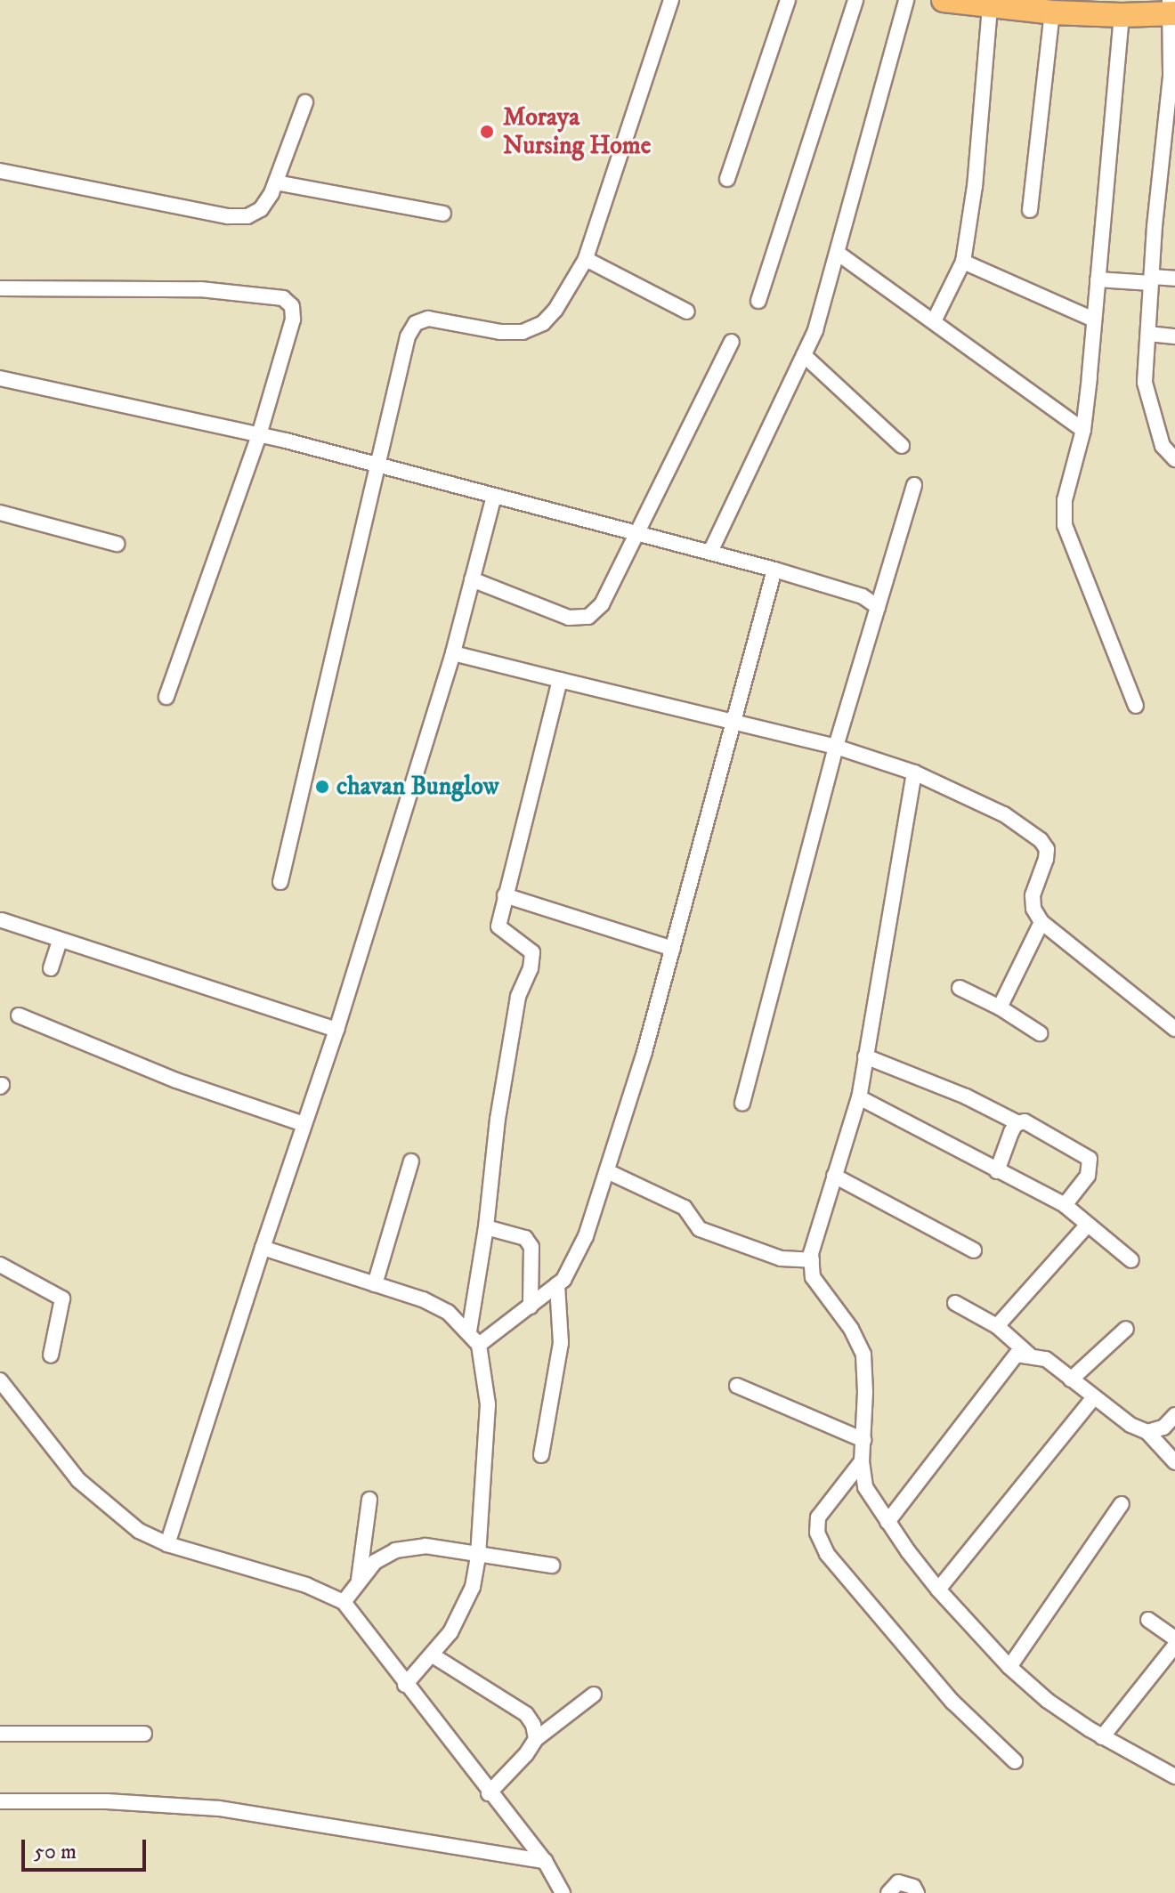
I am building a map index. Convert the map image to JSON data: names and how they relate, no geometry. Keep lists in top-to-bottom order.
{
  "places": ["Moraya Nursing Home", "chavan Bunglow"],
  "scale_bar": "50 m"
}
